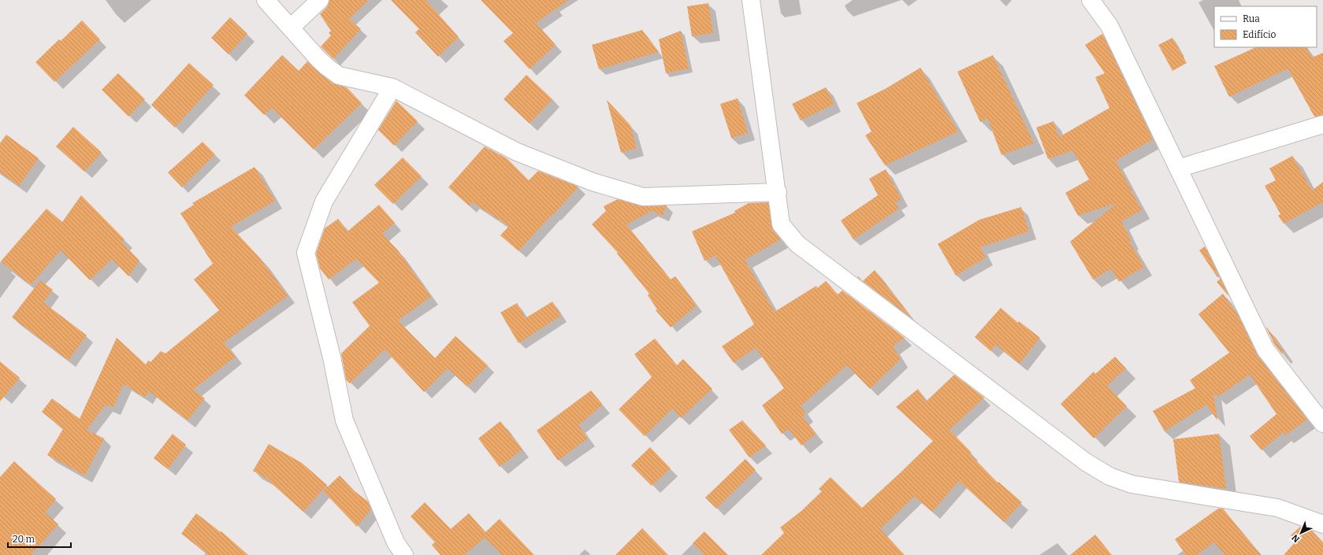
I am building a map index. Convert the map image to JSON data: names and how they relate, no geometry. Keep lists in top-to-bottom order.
{
  "legend": ["Rua", "Edifício"],
  "scale_bar": "20 m",
  "north": "bottom left"
}
